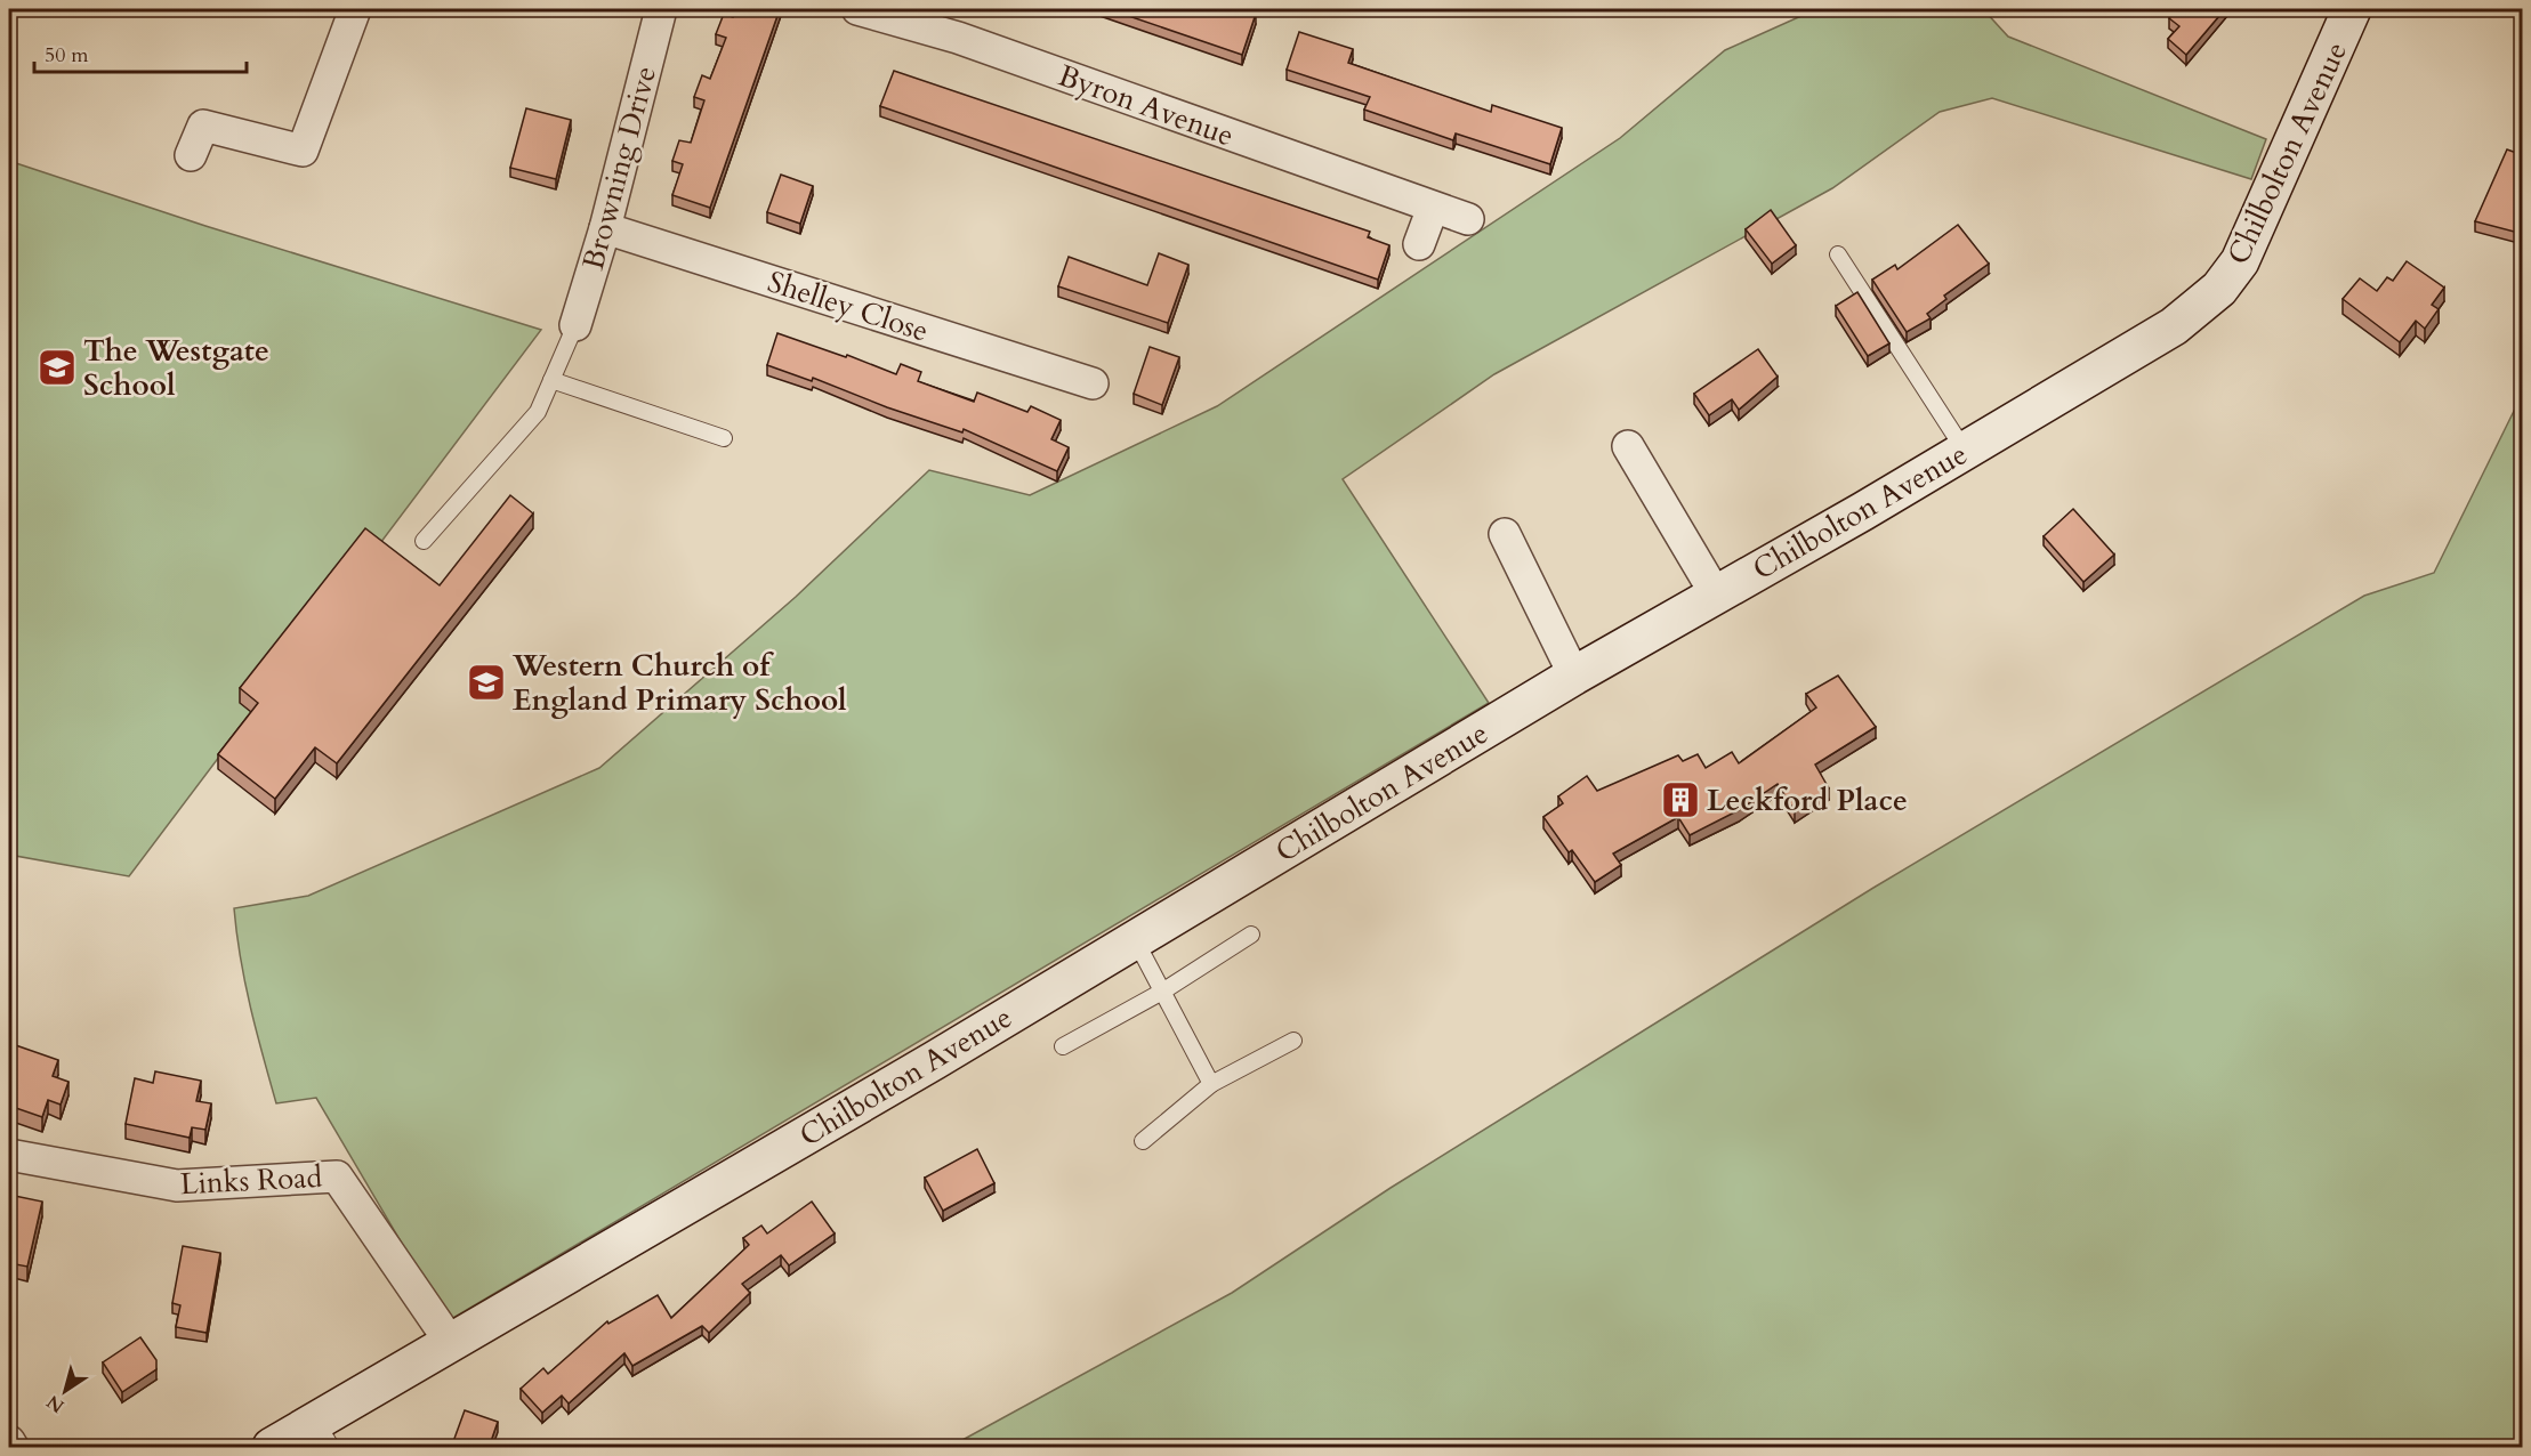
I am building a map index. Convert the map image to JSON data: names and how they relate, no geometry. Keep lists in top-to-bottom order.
{
  "streets": {
    "main road": ["Chilbolton Avenue"],
    "street": [
      "Byron Avenue",
      "Browning Drive",
      "Shelley Close",
      "Links Road"
    ]
  },
  "crossings": [
    ["Chilbolton Avenue", "Links Road"],
    ["Browning Drive", "Shelley Close"]
  ],
  "places": {
    "school or university": ["The Westgate School", "Western Church of England Primary School"],
    "building": ["Leckford Place"]
  },
  "scale_bar": "50 m",
  "north": "bottom left"
}
